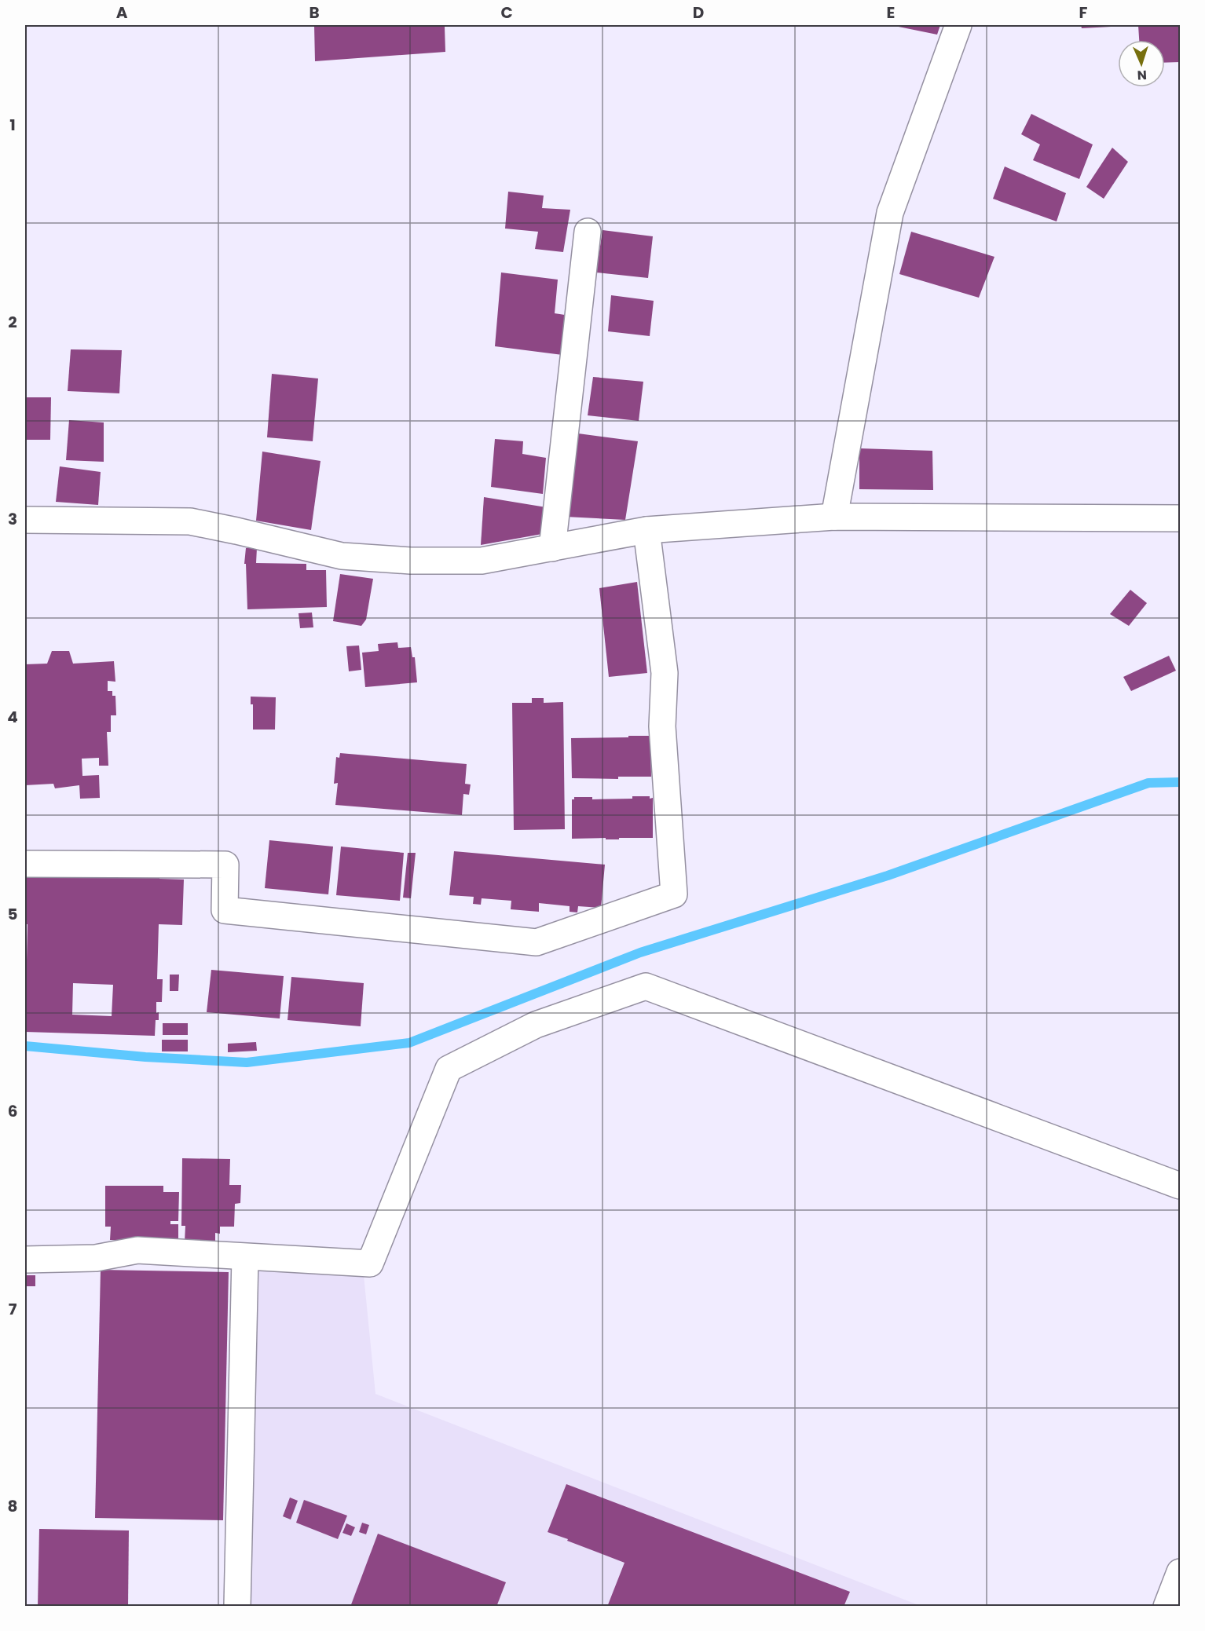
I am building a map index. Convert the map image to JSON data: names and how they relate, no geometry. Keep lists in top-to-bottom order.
{
  "north": "bottom",
  "grid": {
    "columns": [
      "A",
      "B",
      "C",
      "D",
      "E",
      "F"
    ],
    "rows": [
      "1",
      "2",
      "3",
      "4",
      "5",
      "6",
      "7",
      "8"
    ]
  }
}
